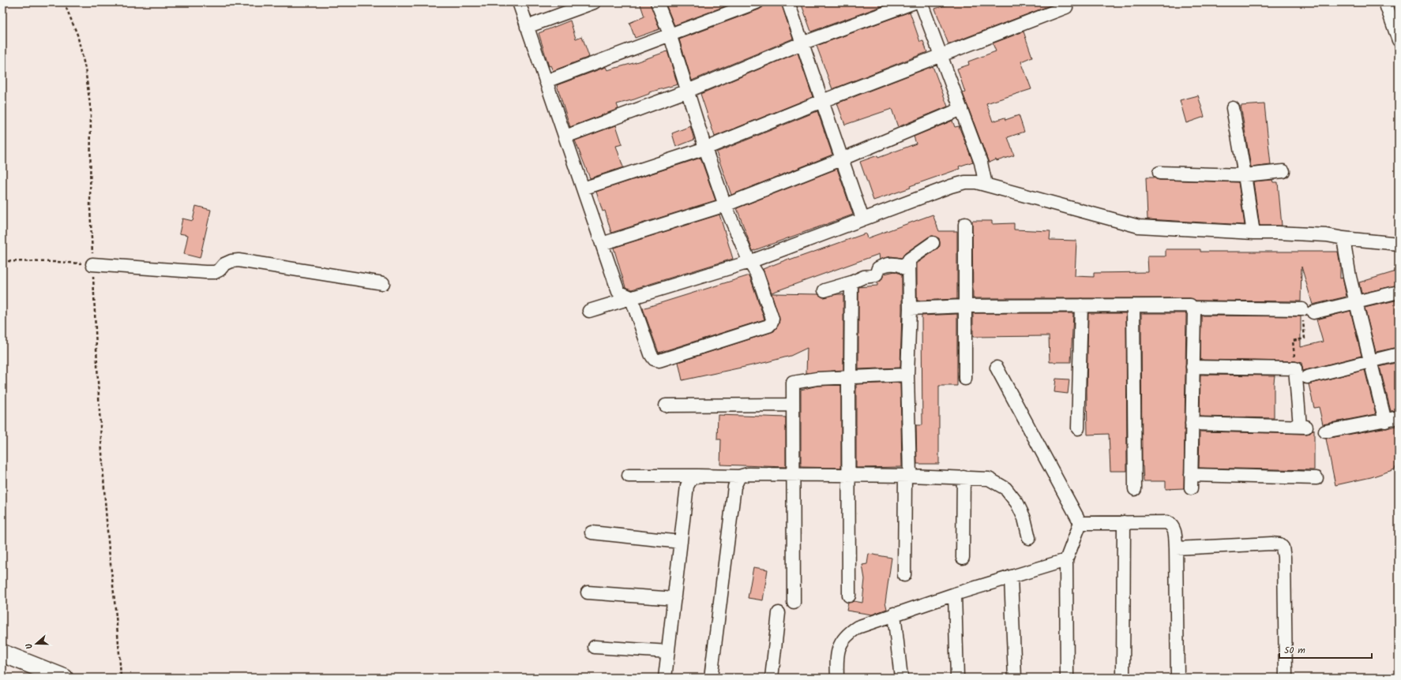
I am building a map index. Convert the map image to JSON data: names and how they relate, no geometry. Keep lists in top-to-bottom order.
{
  "scale_bar": "50 m",
  "north": "left"
}
